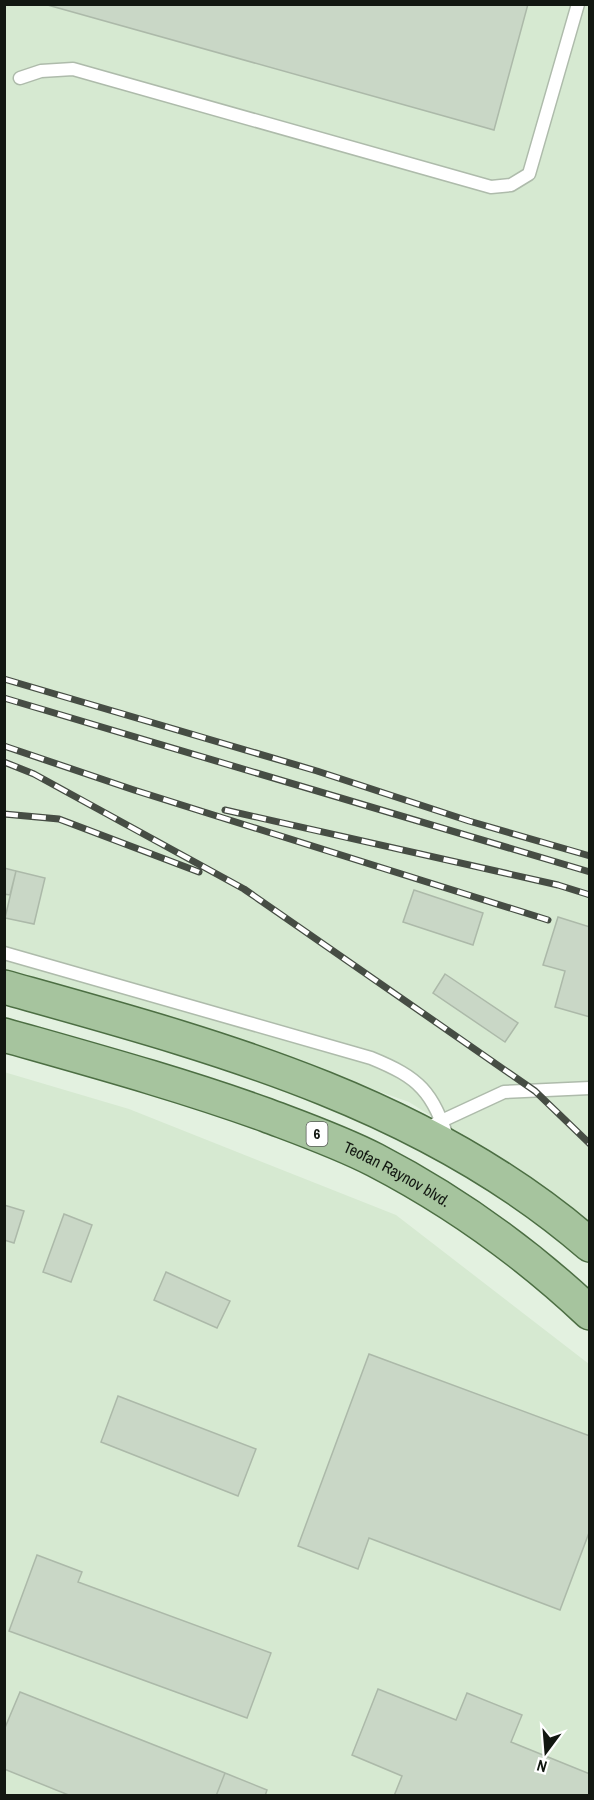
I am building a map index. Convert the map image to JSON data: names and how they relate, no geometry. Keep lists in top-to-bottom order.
{
  "streets": {
    "main road": ["6", "Teofan Raynov blvd."]
  },
  "north": "bottom"
}
